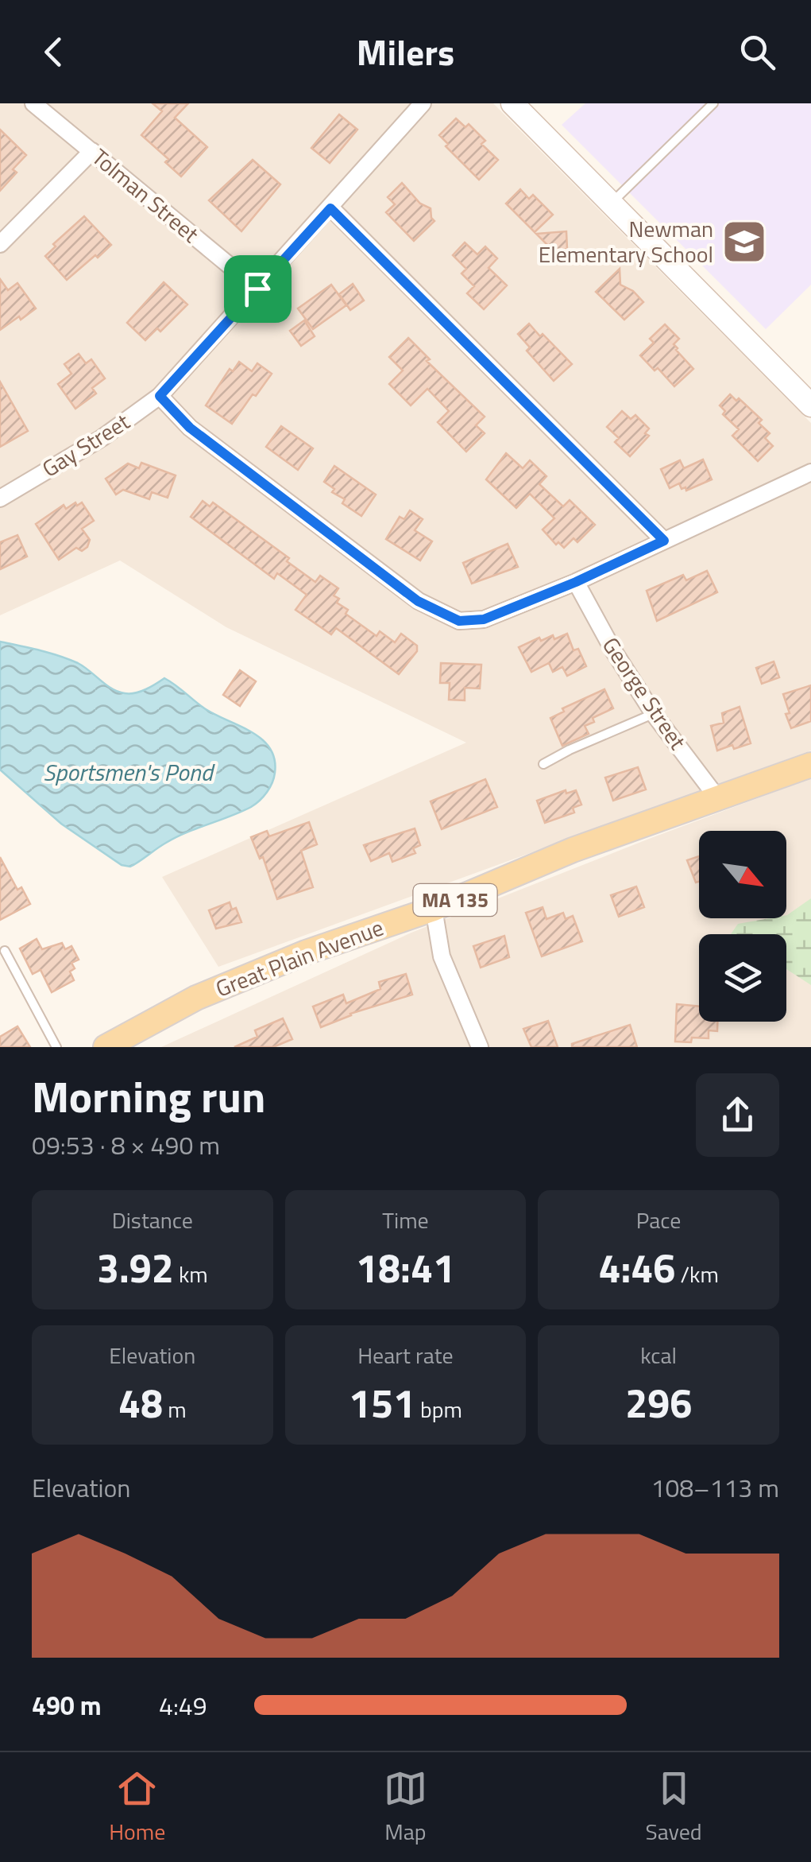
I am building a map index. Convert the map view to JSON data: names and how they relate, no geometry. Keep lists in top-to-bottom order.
{
  "streets": {
    "main road": ["MA 135", "Great Plain Avenue"],
    "street": ["Tolman Street", "Gay Street", "George Street"]
  },
  "crossings": [
    ["Tolman Street", "Gay Street"],
    ["George Street", "Great Plain Avenue"]
  ],
  "water": ["Sportsmen's Pond"],
  "places": {
    "school or university": ["Newman Elementary School"]
  },
  "north": "bottom right",
  "page": {
    "header": "Milers",
    "heading": ["Morning run", "09:53 · 8 × 490 m"],
    "stats": [
      ["Distance", "3.92 km"],
      ["Time", "18:41"],
      ["Pace", "4:46 /km"],
      ["Elevation", "48 m"],
      ["Heart rate", "151 bpm"],
      ["kcal", "296"]
    ],
    "chart": ["Elevation", "108–113 m"],
    "list": [
      {
        "name": "490 m",
        "note": "4:49"
      }
    ],
    "tabs": ["Home", "Map", "Saved"]
  }
}
